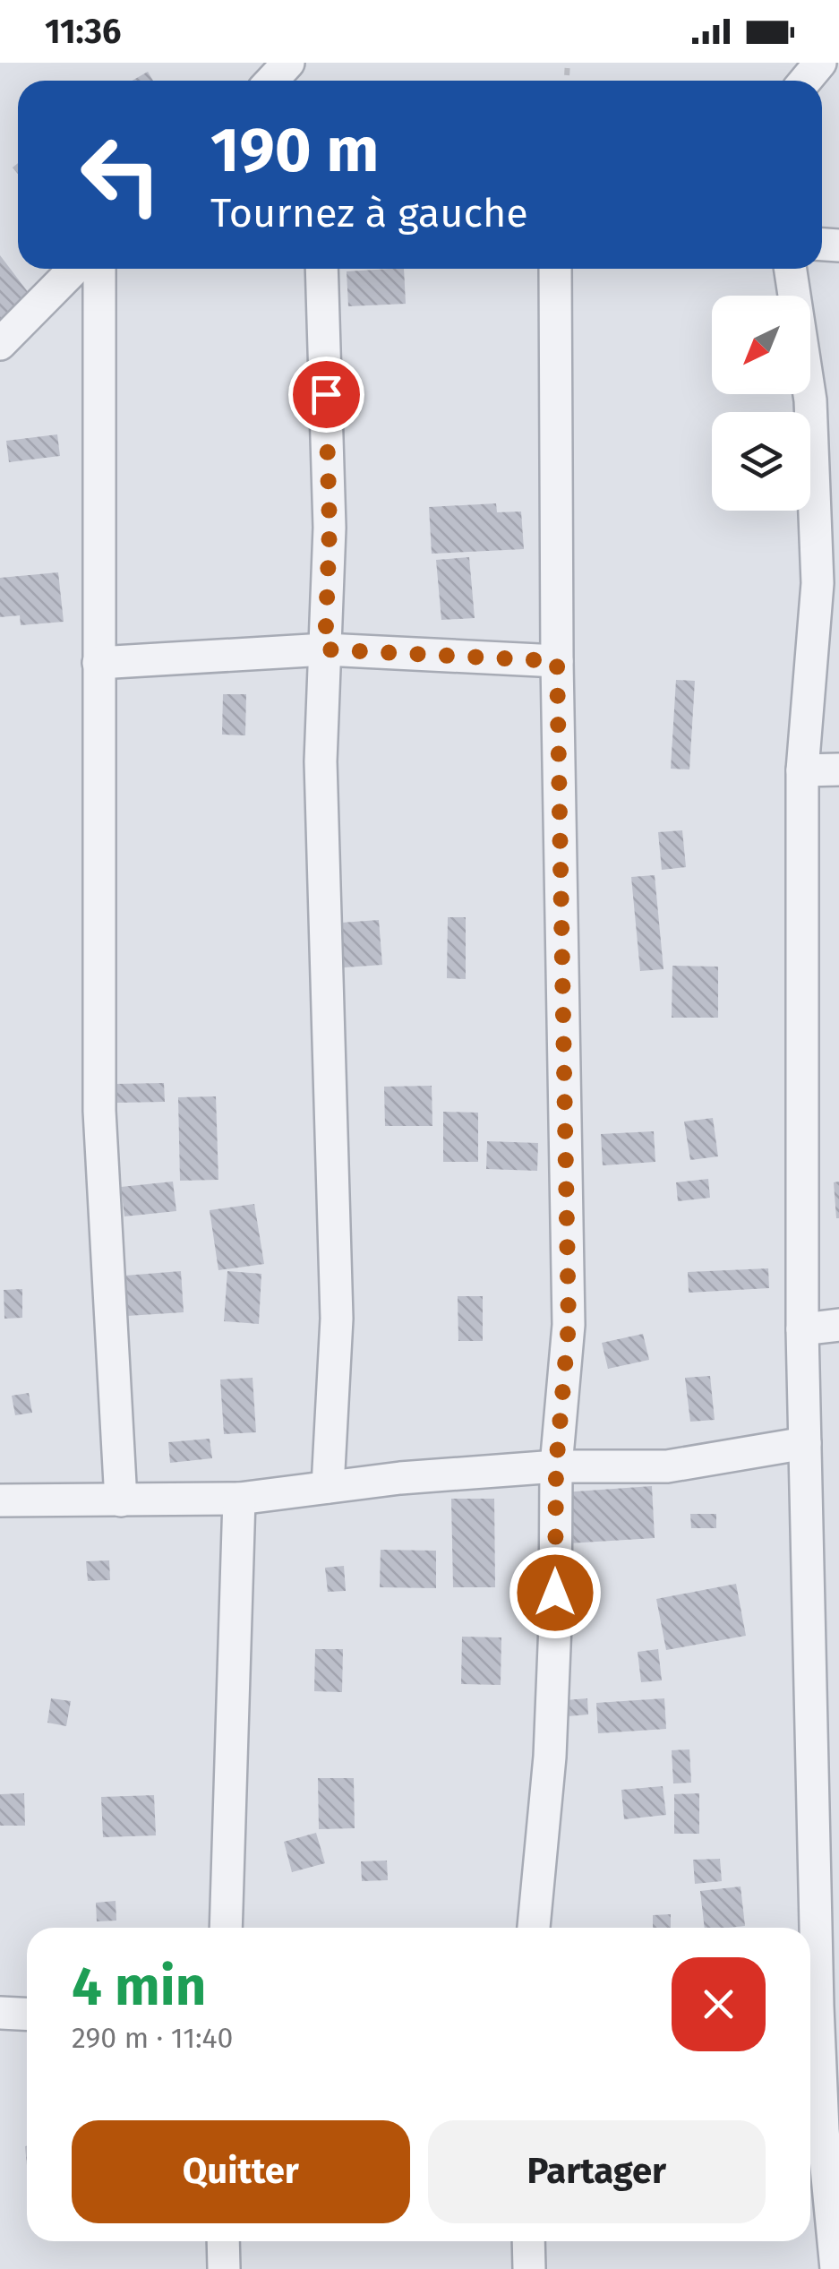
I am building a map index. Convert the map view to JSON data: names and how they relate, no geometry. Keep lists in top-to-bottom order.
{
  "north": "bottom left",
  "page": {
    "status": "11:36",
    "turn": ["190 m", "Tournez à gauche"],
    "heading": ["4 min", "290 m · 11:40"],
    "buttons": ["Quitter", "Partager"]
  }
}
